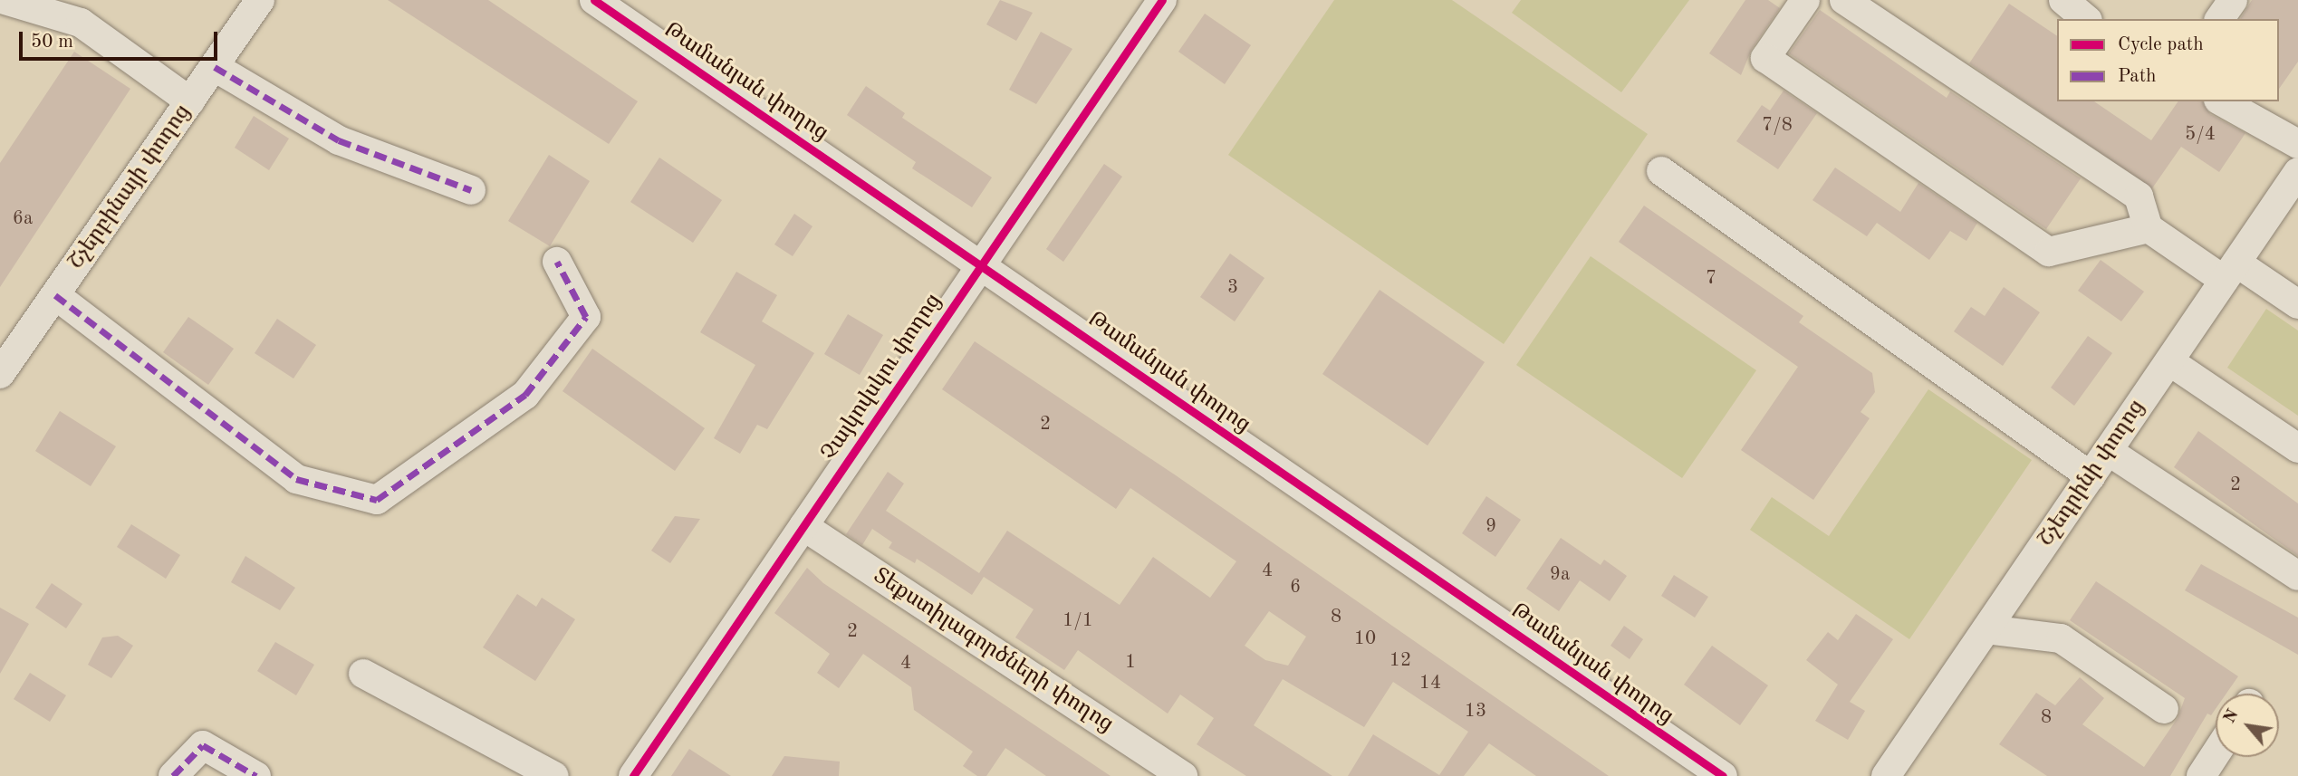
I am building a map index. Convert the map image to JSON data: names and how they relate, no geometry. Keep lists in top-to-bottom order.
{
  "streets": {
    "street": [
      "Թամանյան փողոց",
      "Շչերբինայի փողոց",
      "Չայկովսկու փողոց",
      "Շչեդրինի փողոց",
      "Տեքստիլագործների փողոց"
    ]
  },
  "crossings": [
    ["Թամանյան փողոց", "Չայկովսկու փողոց"],
    ["Չայկովսկու փողոց", "Տեքստիլագործների փողոց"]
  ],
  "house_numbers": [
    "7/8",
    "5/4",
    "6a",
    "7",
    "3",
    "2",
    "2",
    "9",
    "4",
    "9a",
    "6",
    "8",
    "1/1",
    "2",
    "10",
    "12",
    "1",
    "4",
    "14",
    "13",
    "8"
  ],
  "legend": ["Cycle path", "Path"],
  "scale_bar": "50 m",
  "north": "top left"
}
